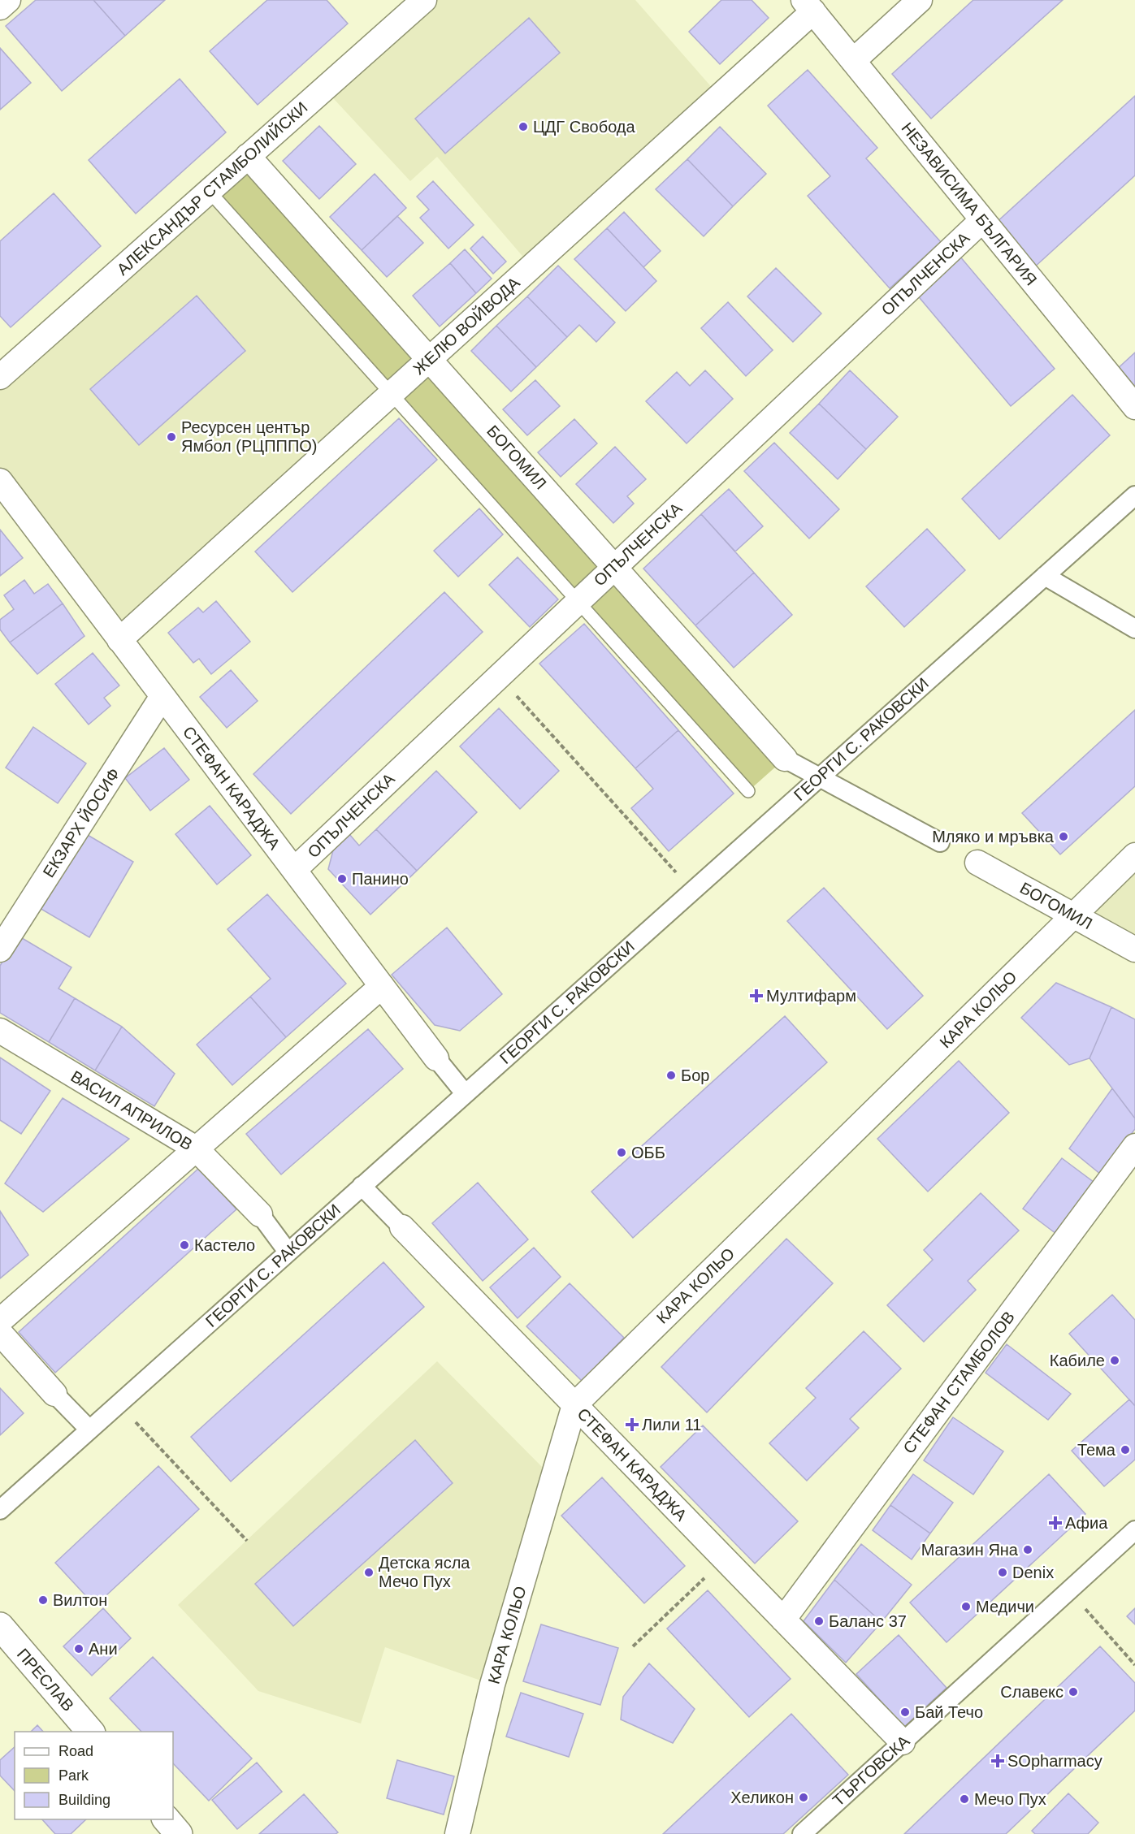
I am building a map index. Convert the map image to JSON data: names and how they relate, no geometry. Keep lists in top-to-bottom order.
{
  "streets": {
    "street": [
      "АЛЕКСАНДЪР СТАМБОЛИЙСКИ",
      "НЕЗАВИСИМА БЪЛГАРИЯ",
      "ОПЪЛЧЕНСКА",
      "ЖЕЛЮ ВОЙВОДА",
      "БОГОМИЛ",
      "ГЕОРГИ С. РАКОВСКИ",
      "СТЕФАН КАРАДЖА",
      "ЕКЗАРХ ЙОСИФ",
      "КАРА КОЛЬО",
      "ВАСИЛ АПРИЛОВ",
      "СТЕФАН СТАМБОЛОВ",
      "ПРЕСЛАВ",
      "ТЪРГОВСКА"
    ]
  },
  "crossings": [
    ["АЛЕКСАНДЪР СТАМБОЛИЙСКИ", "БОГОМИЛ"],
    ["НЕЗАВИСИМА БЪЛГАРИЯ", "ОПЪЛЧЕНСКА"],
    ["НЕЗАВИСИМА БЪЛГАРИЯ", "ЖЕЛЮ ВОЙВОДА"],
    ["ОПЪЛЧЕНСКА", "БОГОМИЛ"],
    ["ОПЪЛЧЕНСКА", "СТЕФАН КАРАДЖА"],
    ["ЖЕЛЮ ВОЙВОДА", "БОГОМИЛ"],
    ["ЖЕЛЮ ВОЙВОДА", "СТЕФАН КАРАДЖА"],
    ["БОГОМИЛ", "КАРА КОЛЬО"],
    ["ГЕОРГИ С. РАКОВСКИ", "СТЕФАН КАРАДЖА"],
    ["ГЕОРГИ С. РАКОВСКИ", "ВАСИЛ АПРИЛОВ"],
    ["СТЕФАН КАРАДЖА", "ЕКЗАРХ ЙОСИФ"],
    ["СТЕФАН КАРАДЖА", "КАРА КОЛЬО"],
    ["СТЕФАН КАРАДЖА", "СТЕФАН СТАМБОЛОВ"],
    ["СТЕФАН КАРАДЖА", "ТЪРГОВСКА"]
  ],
  "places": {
    "other": [
      "ЦДГ Свобода",
      "Ресурсен център Ямбол (РЦПППО)",
      "Мляко и мръвка",
      "Панино",
      "Бор",
      "ОББ",
      "Кастело",
      "Кабиле",
      "Тема",
      "Магазин Яна",
      "Детска ясла Мечо Пух",
      "Denix",
      "Вилтон",
      "Медичи",
      "Баланс 37",
      "Ани",
      "Славекс",
      "Бай Течо",
      "Хеликон",
      "Мечо Пух"
    ],
    "health": [
      "Мултифарм",
      "Лили 11",
      "Афиа",
      "SOpharmacy"
    ]
  },
  "legend": ["Road", "Park", "Building"]
}
